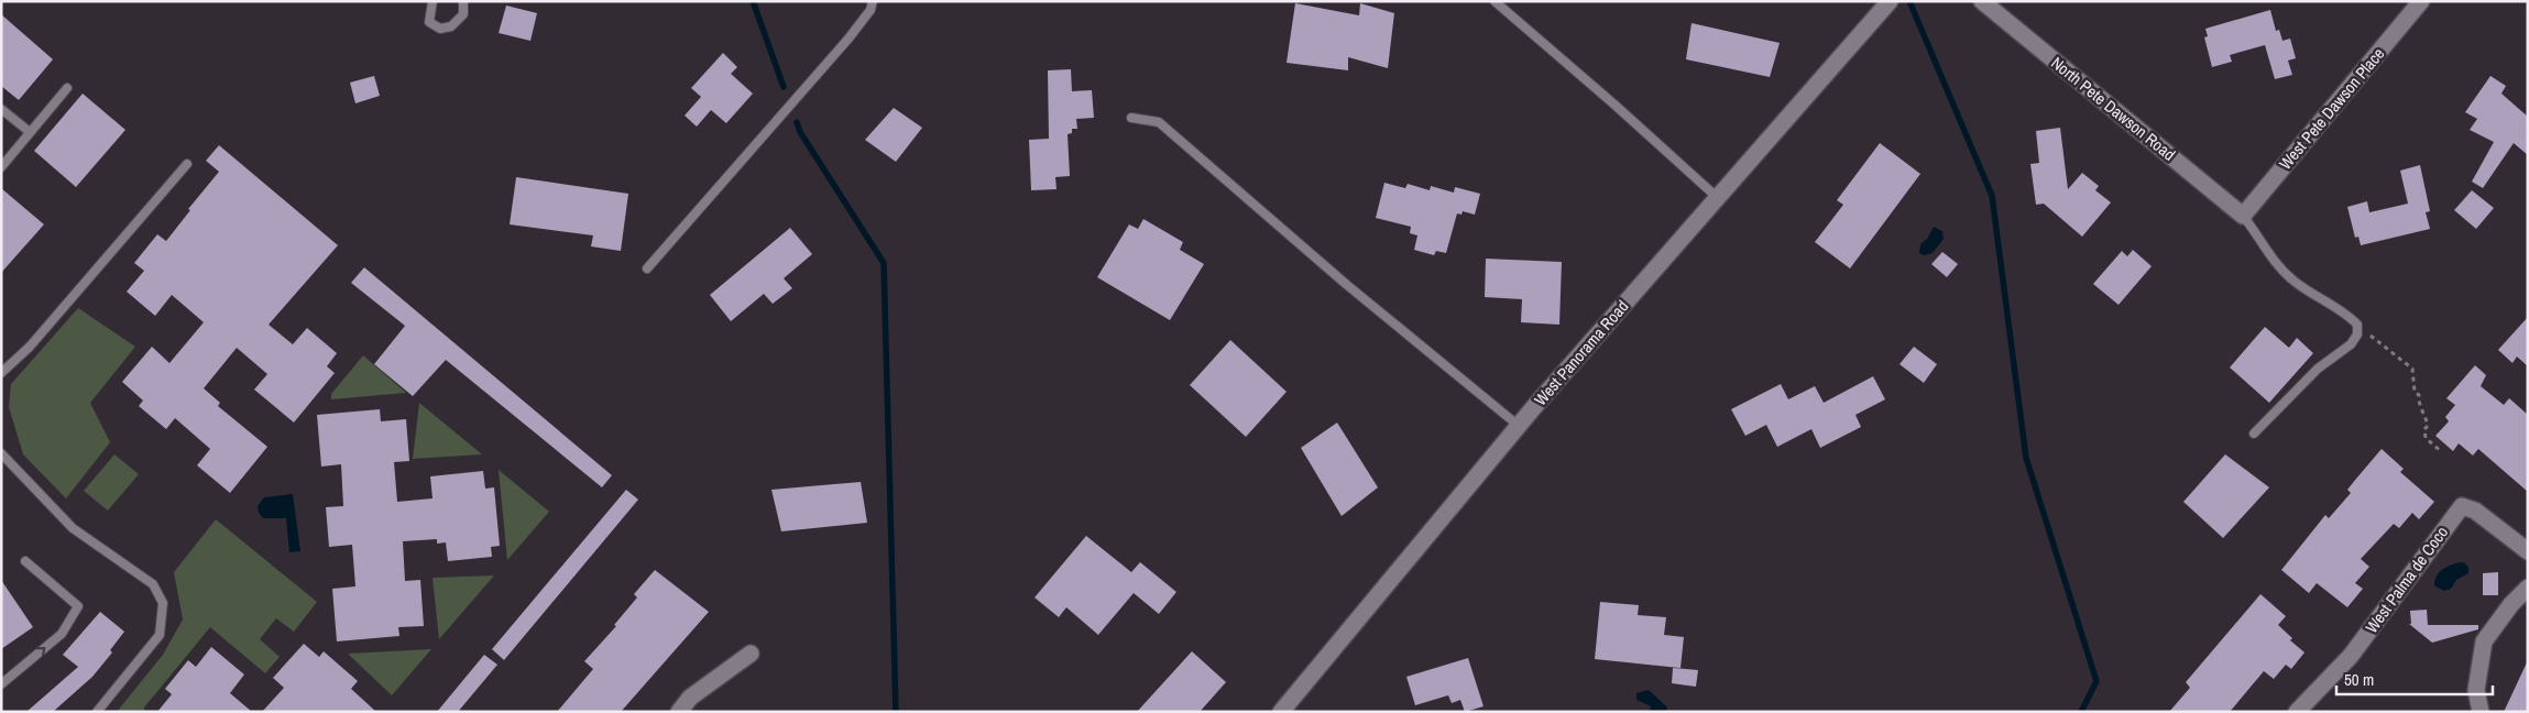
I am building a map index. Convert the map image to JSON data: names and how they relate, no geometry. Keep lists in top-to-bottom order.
{
  "streets": {
    "street": [
      "North Pete Dawson Road",
      "West Pete Dawson Place",
      "West Panorama Road",
      "West Palma de Coco"
    ]
  },
  "crossings": [
    ["North Pete Dawson Road", "West Pete Dawson Place"]
  ],
  "scale_bar": "50 m"
}
